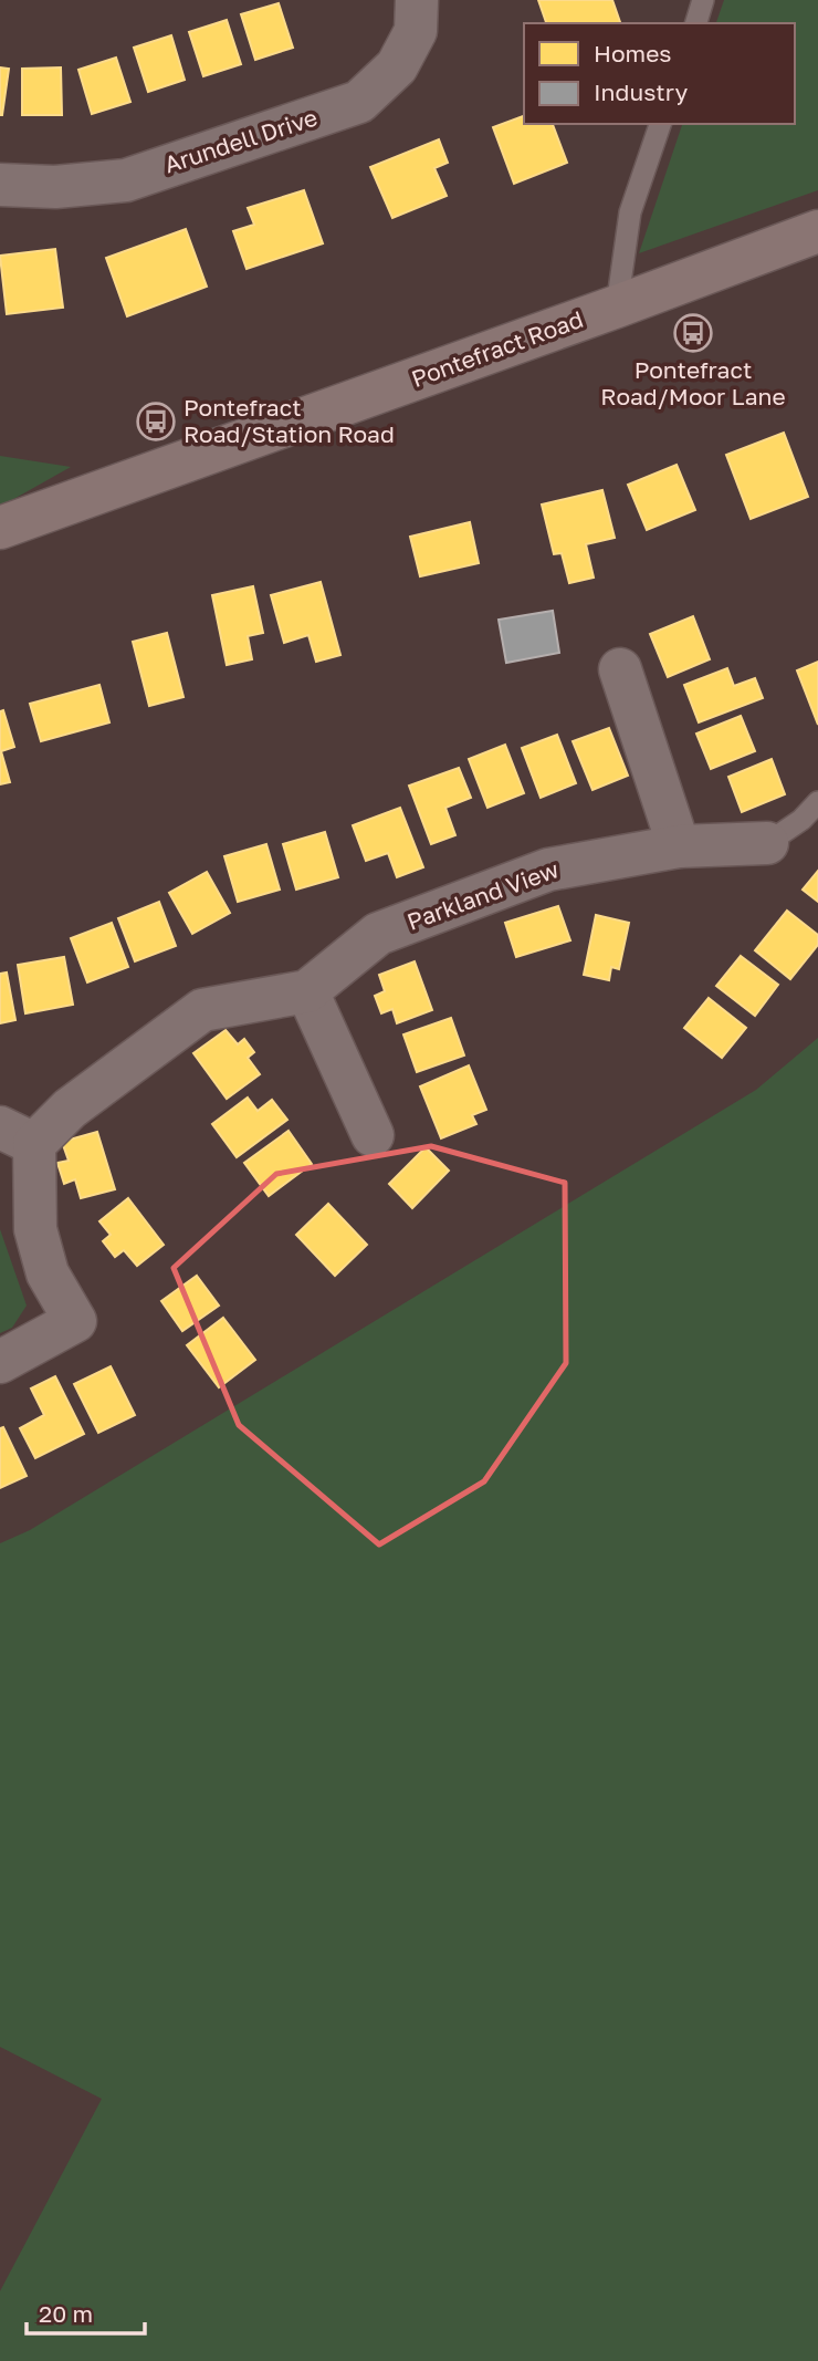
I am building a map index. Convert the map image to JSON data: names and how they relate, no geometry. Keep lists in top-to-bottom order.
{
  "streets": {
    "highway": ["Pontefract Road"],
    "street": ["Arundell Drive", "Parkland View"]
  },
  "places": {
    "bus stop": ["Pontefract Road/Moor Lane", "Pontefract Road/Station Road"]
  },
  "legend": ["Homes", "Industry"],
  "scale_bar": "20 m"
}
